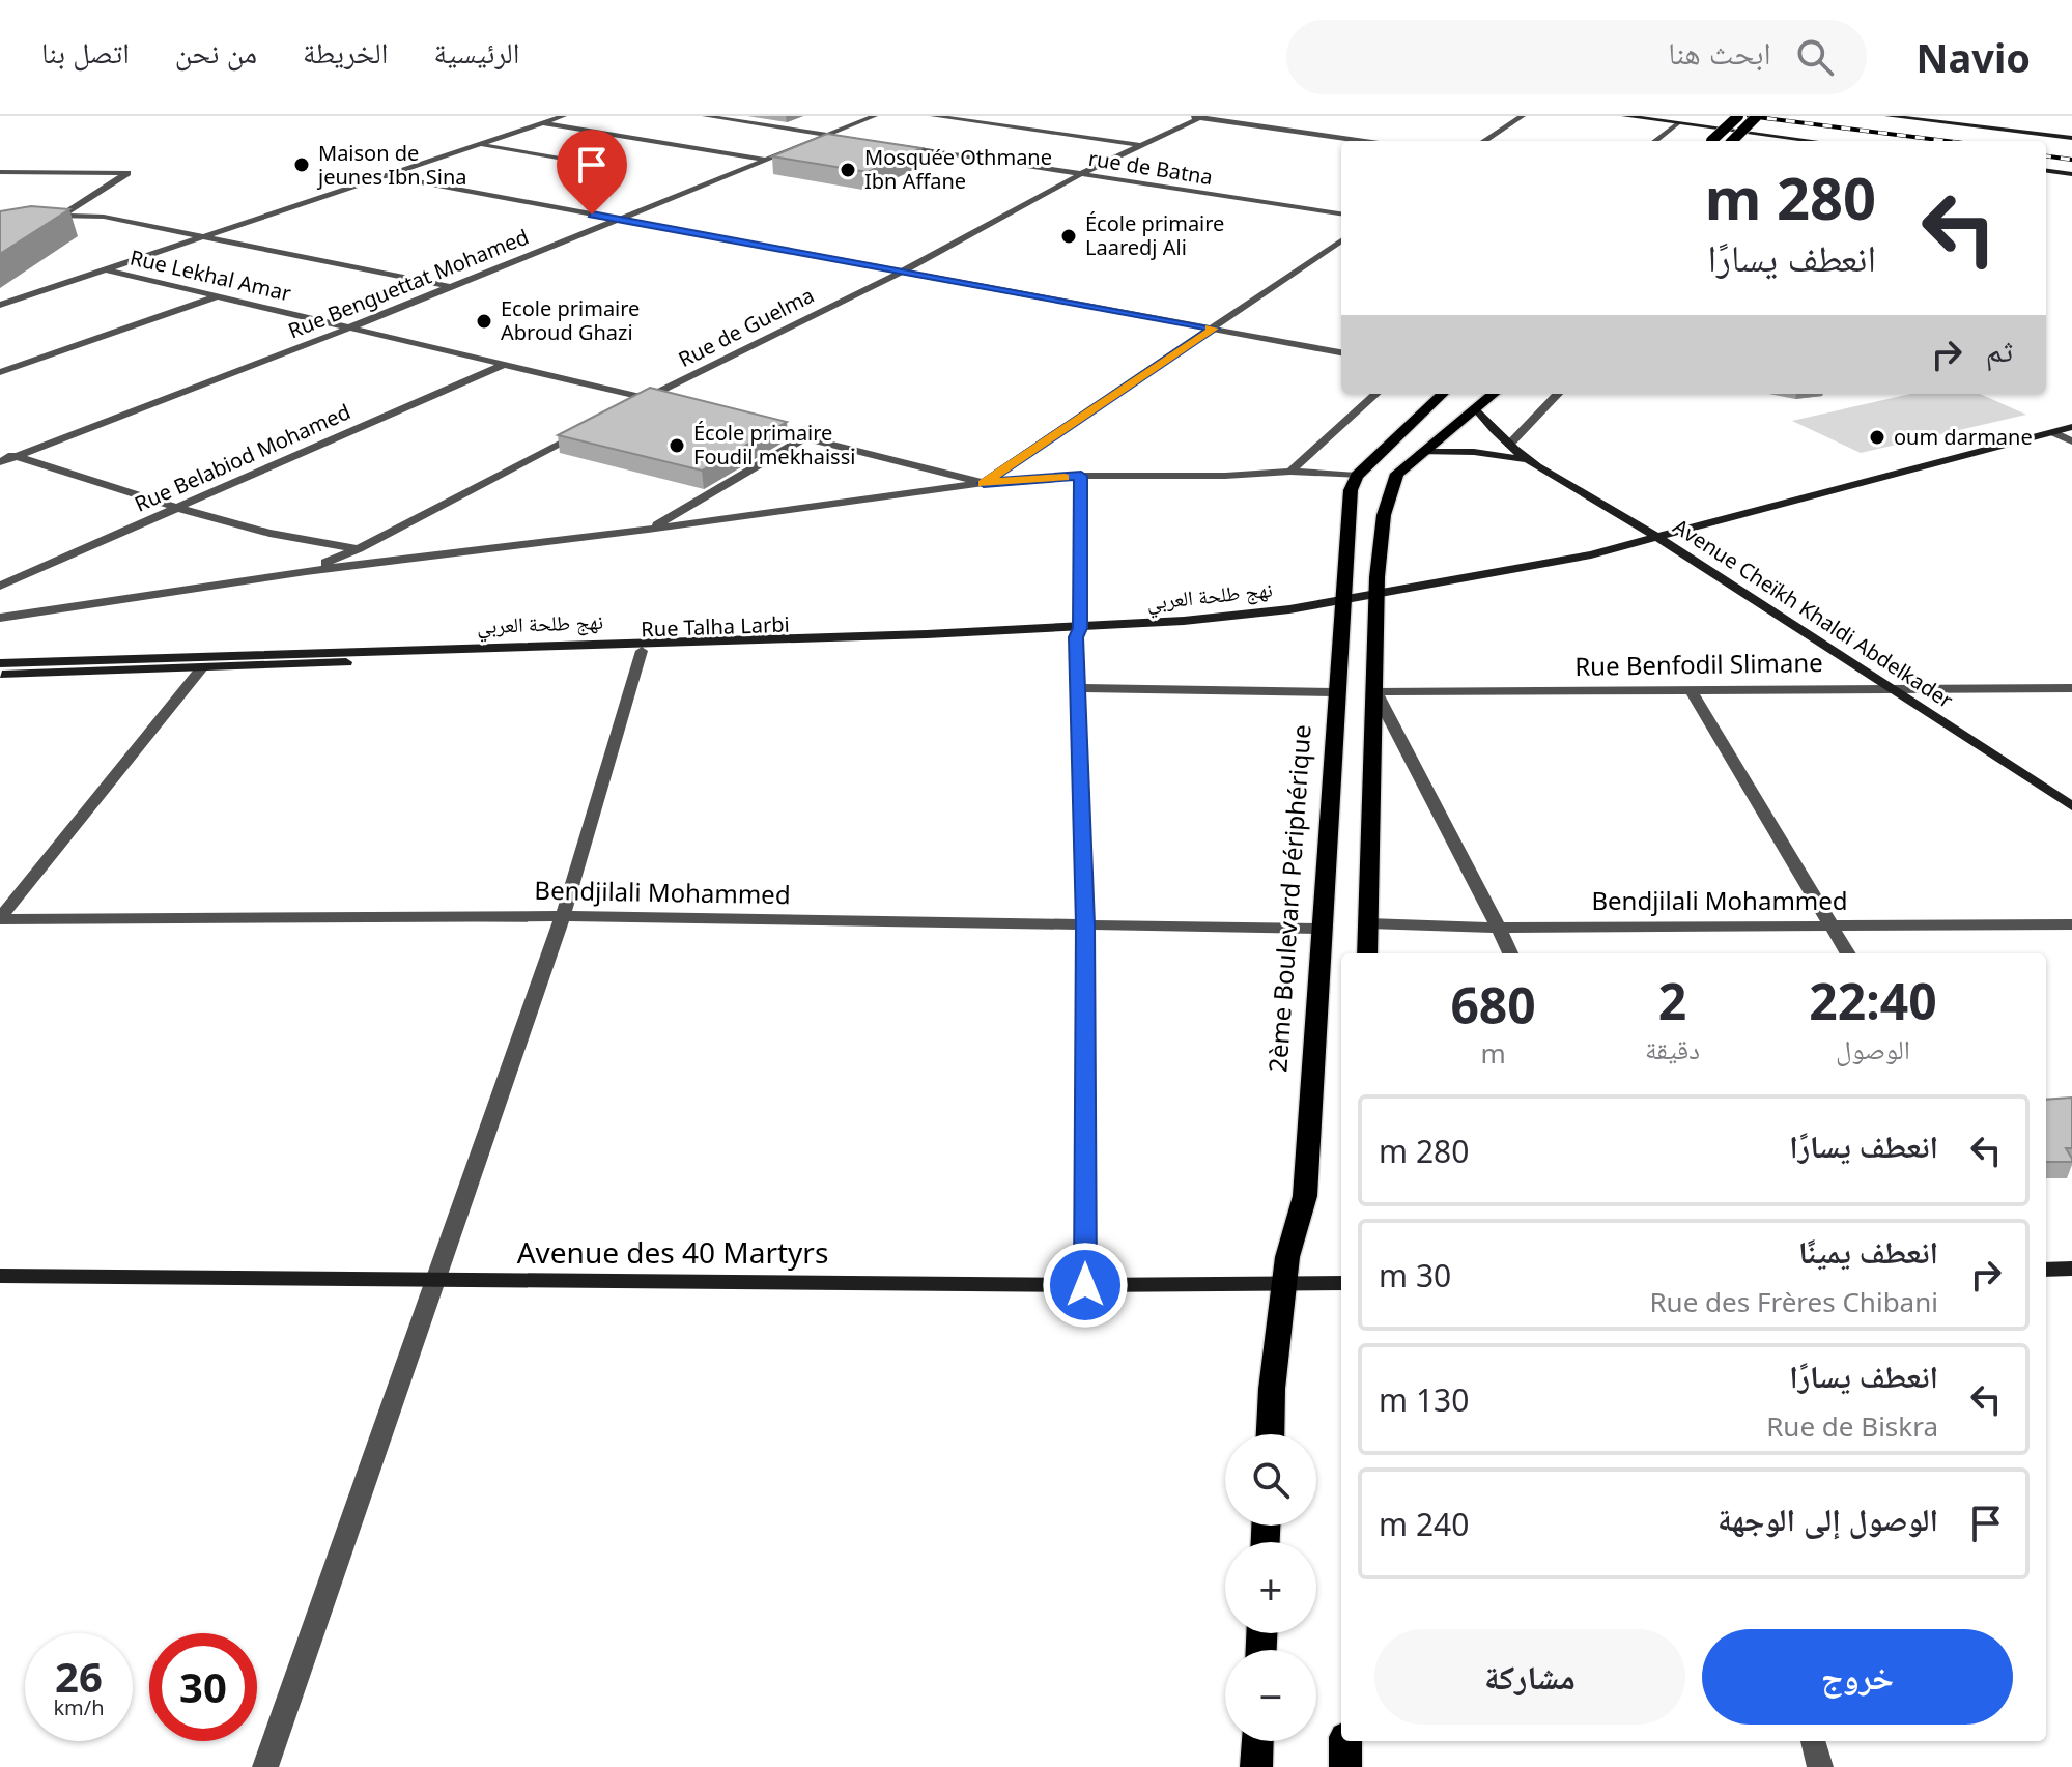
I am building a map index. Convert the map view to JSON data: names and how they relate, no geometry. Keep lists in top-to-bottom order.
{
  "streets": {
    "main road": ["2ème Boulevard Périphérique"],
    "street": [
      "rue de Batna",
      "Rue Lekhal Amar",
      "Rue Benguettat Mohamed",
      "Rue de Guelma",
      "Rue Belabiod Mohamed",
      "نهج طلحة العربي",
      "Avenue Cheïkh Khaldi Abdelkader",
      "Rue Talha Larbi",
      "Rue Benfodil Slimane",
      "Bendjilali Mohammed",
      "Avenue des 40 Martyrs"
    ]
  },
  "crossings": [
    ["rue de Batna", "Rue de Guelma"],
    ["Rue Lekhal Amar", "Rue Benguettat Mohamed"],
    ["Rue Lekhal Amar", "Rue de Guelma"],
    ["Rue Lekhal Amar", "Rue Belabiod Mohamed"],
    ["نهج طلحة العربي", "Rue Talha Larbi"],
    ["Avenue Cheïkh Khaldi Abdelkader", "Rue Talha Larbi"],
    ["Avenue Cheïkh Khaldi Abdelkader", "Rue Benfodil Slimane"],
    ["Rue Talha Larbi", "2ème Boulevard Périphérique"],
    ["Bendjilali Mohammed", "2ème Boulevard Périphérique"],
    ["2ème Boulevard Périphérique", "Avenue des 40 Martyrs"]
  ],
  "places": [
    "Maison de jeunes Ibn Sina",
    "Mosquée Othmane Ibn Affane",
    "École primaire Laaredj Ali",
    "Ecole primaire Abroud Ghazi",
    "oum darmane",
    "École primaire Foudil mekhaissi"
  ],
  "page": {
    "header": "Navio",
    "search": "ابحث هنا",
    "nav": [
      "الرئيسية",
      "الخريطة",
      "من نحن",
      "اتصل بنا"
    ],
    "turn": ["280 m", "انعطف يسارًا"],
    "then": "ثم",
    "eta": [
      "22:40",
      "الوصول",
      "2",
      "دقيقة",
      "680",
      "m"
    ],
    "list": [
      {
        "name": "انعطف يسارًا",
        "value": "280 m"
      },
      {
        "name": "انعطف يمينًا",
        "note": "Rue des Frères Chibani",
        "value": "30 m"
      },
      {
        "name": "انعطف يسارًا",
        "note": "Rue de Biskra",
        "value": "130 m"
      },
      {
        "name": "الوصول إلى الوجهة",
        "value": "240 m"
      }
    ],
    "map_buttons": ["+", "−"],
    "buttons": ["خروج", "مشاركة"],
    "speed": "26 km/h",
    "limit": "30"
  }
}
